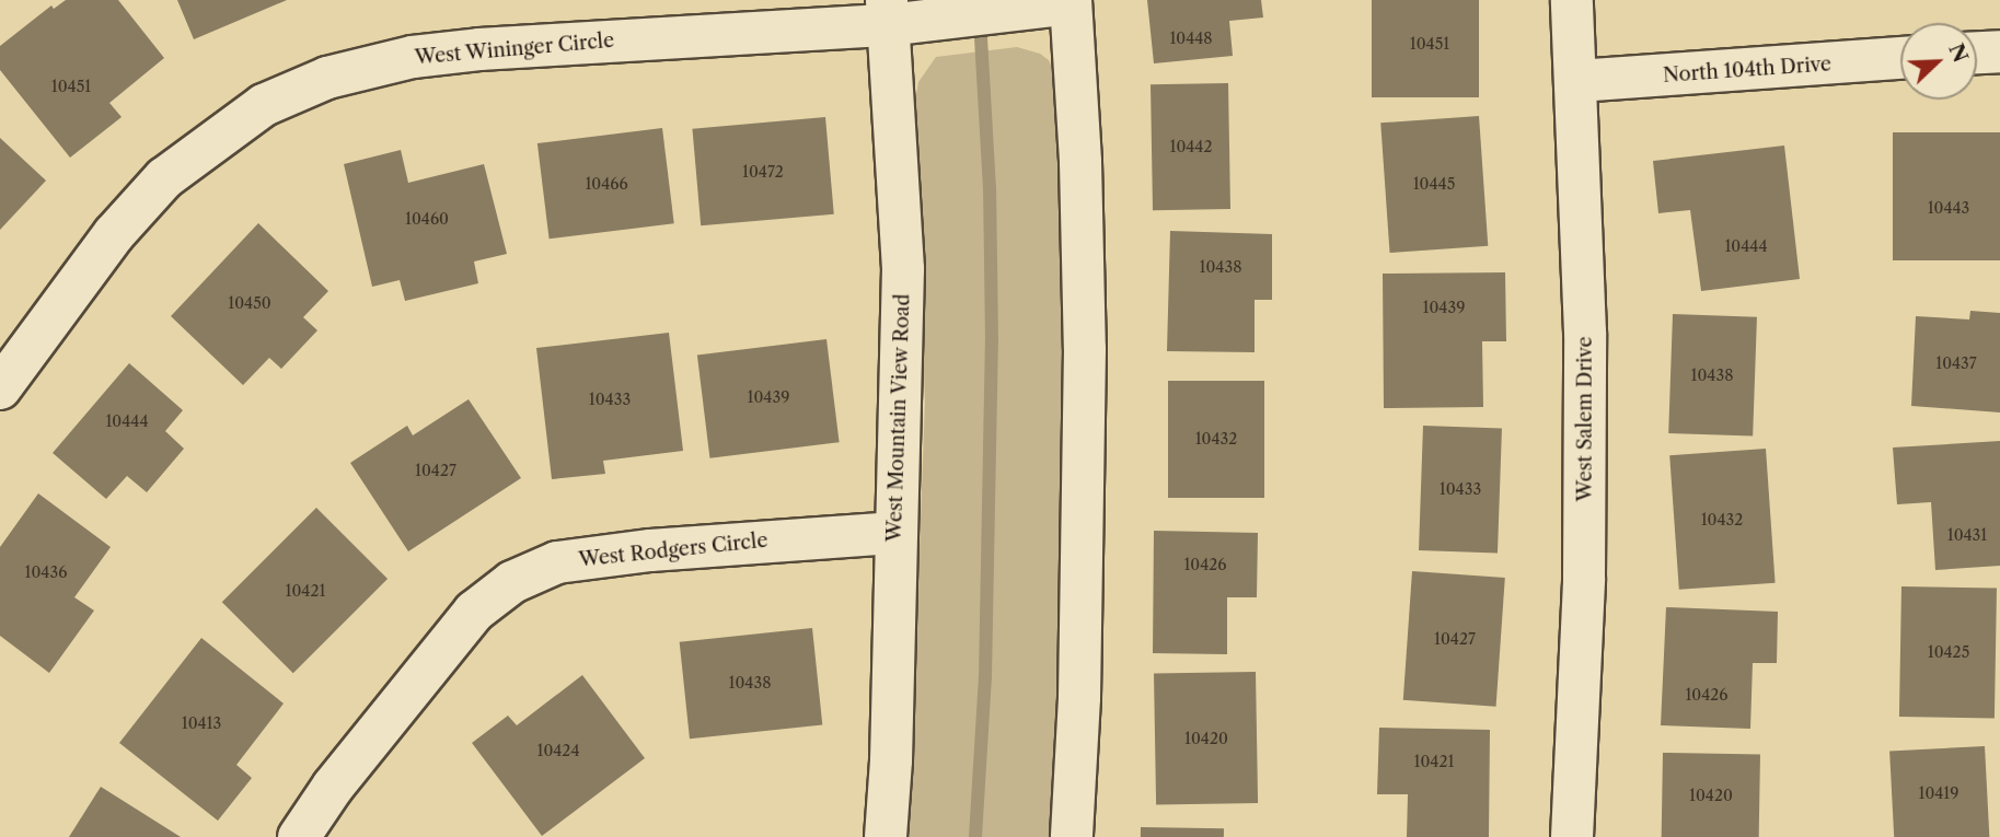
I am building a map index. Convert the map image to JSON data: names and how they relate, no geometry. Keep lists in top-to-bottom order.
{
  "streets": {
    "street": [
      "West Wininger Circle",
      "North 104th Drive",
      "West Mountain View Road",
      "West Salem Drive",
      "West Rodgers Circle"
    ]
  },
  "crossings": [
    ["West Wininger Circle", "West Mountain View Road"],
    ["North 104th Drive", "West Salem Drive"],
    ["West Mountain View Road", "West Rodgers Circle"]
  ],
  "house_numbers": [
    "10448",
    "10451",
    "10451",
    "10442",
    "10472",
    "10466",
    "10445",
    "10443",
    "10460",
    "10444",
    "10438",
    "10450",
    "10439",
    "10437",
    "10438",
    "10439",
    "10433",
    "10444",
    "10432",
    "10427",
    "10433",
    "10432",
    "10431",
    "10426",
    "10436",
    "10421",
    "10427",
    "10425",
    "10438",
    "10426",
    "10413",
    "10420",
    "10424",
    "10421",
    "10419",
    "10420"
  ],
  "north": "top right"
}
